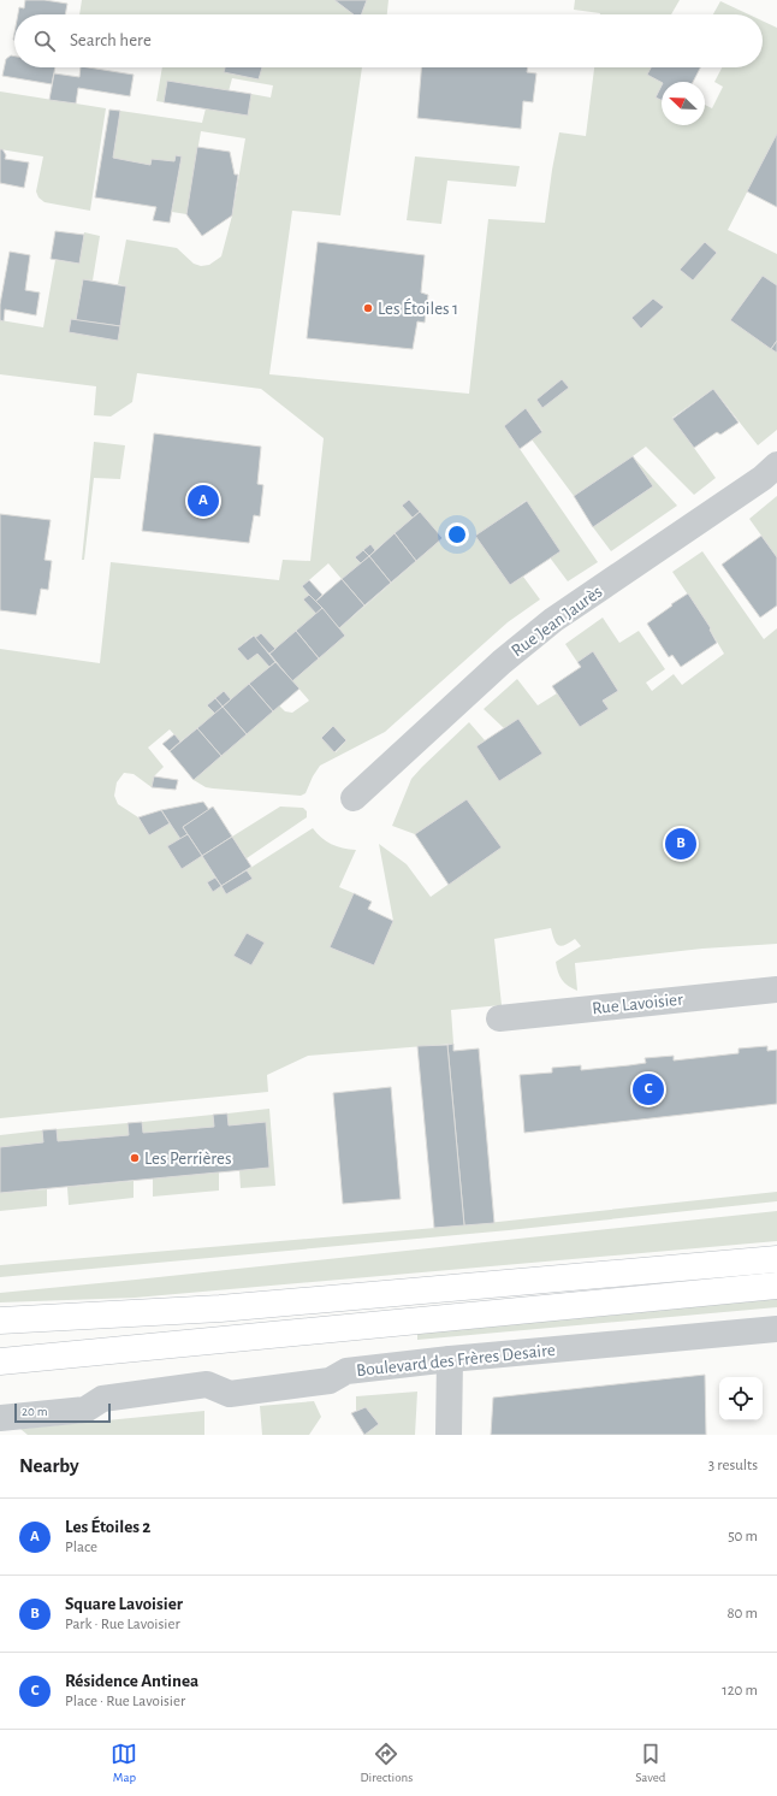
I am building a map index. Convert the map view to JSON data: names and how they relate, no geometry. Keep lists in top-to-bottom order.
{
  "streets": {
    "street": ["Rue Jean Jaurès", "Rue Lavoisier", "Boulevard des Frères Desaire"]
  },
  "places": ["Les Étoiles 1", "Les Perrières"],
  "scale_bar": "20 m",
  "north": "top left",
  "page": {
    "search": "Search here",
    "pins": ["A", "B", "C"],
    "scale": "20 m",
    "heading": ["Nearby", "3 results"],
    "list": [
      {
        "mark": "A",
        "name": "Les Étoiles 2",
        "note": "Place",
        "value": "50 m"
      },
      {
        "mark": "B",
        "name": "Square Lavoisier",
        "note": "Park · Rue Lavoisier",
        "value": "80 m"
      },
      {
        "mark": "C",
        "name": "Résidence Antinea",
        "note": "Place · Rue Lavoisier",
        "value": "120 m"
      }
    ],
    "nav": ["Map", "Directions", "Saved"]
  }
}
